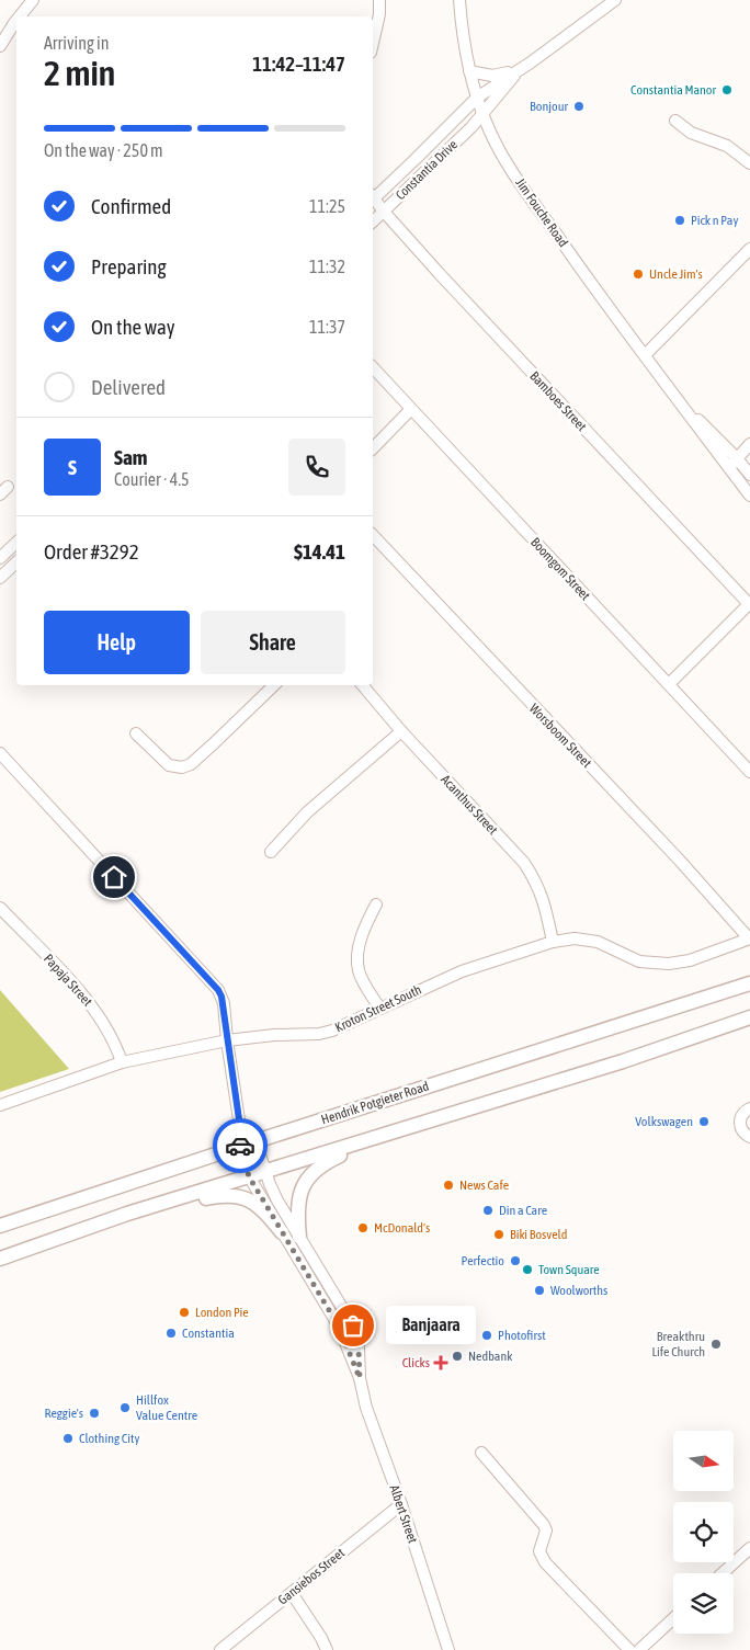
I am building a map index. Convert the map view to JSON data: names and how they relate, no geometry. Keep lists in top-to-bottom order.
{
  "streets": {
    "main road": ["Hendrik Potgieter Road"],
    "street": [
      "Constantia Drive",
      "Jim Fouche Road",
      "Bamboes Street",
      "Boomgom Street",
      "Worsboom Street",
      "Acanthus Street",
      "Papaja Street",
      "Kroton Street South",
      "Albert Street",
      "Gansiebos Street"
    ]
  },
  "crossings": [
    ["Constantia Drive", "Jim Fouche Road"],
    ["Constantia Drive", "Bamboes Street"],
    ["Worsboom Street", "Kroton Street South"],
    ["Acanthus Street", "Kroton Street South"],
    ["Papaja Street", "Kroton Street South"],
    ["Kroton Street South", "Albert Street"],
    ["Hendrik Potgieter Road", "Albert Street"],
    ["Albert Street", "Gansiebos Street"]
  ],
  "places": {
    "other": [
      "Constantia Manor",
      "Bonjour",
      "Pick n Pay",
      "Uncle Jim's",
      "Volkswagen",
      "News Cafe",
      "Din a Care",
      "McDonald's",
      "Biki Bosveld",
      "Perfectio",
      "Town Square",
      "Woolworths",
      "London Pie",
      "Banjaara",
      "Constantia",
      "Photofirst",
      "Breakthru Life Church",
      "Nedbank",
      "Hillfox Value Centre",
      "Reggie's",
      "Clothing City"
    ],
    "health": ["Clicks"]
  },
  "north": "right",
  "page": {
    "heading": ["2 min", "Arriving in", "11:42–11:47"],
    "panel": [
      "Sam",
      "Courier · 4.5",
      "Order #3292",
      "$14.41"
    ],
    "bar": "On the way · 250 m",
    "list": [
      ["Confirmed", "11:25"],
      ["Preparing", "11:32"],
      ["On the way", "11:37"],
      "Delivered"
    ],
    "round": "S",
    "buttons": ["Help", "Share"],
    "bubble": "Banjaara"
  }
}
